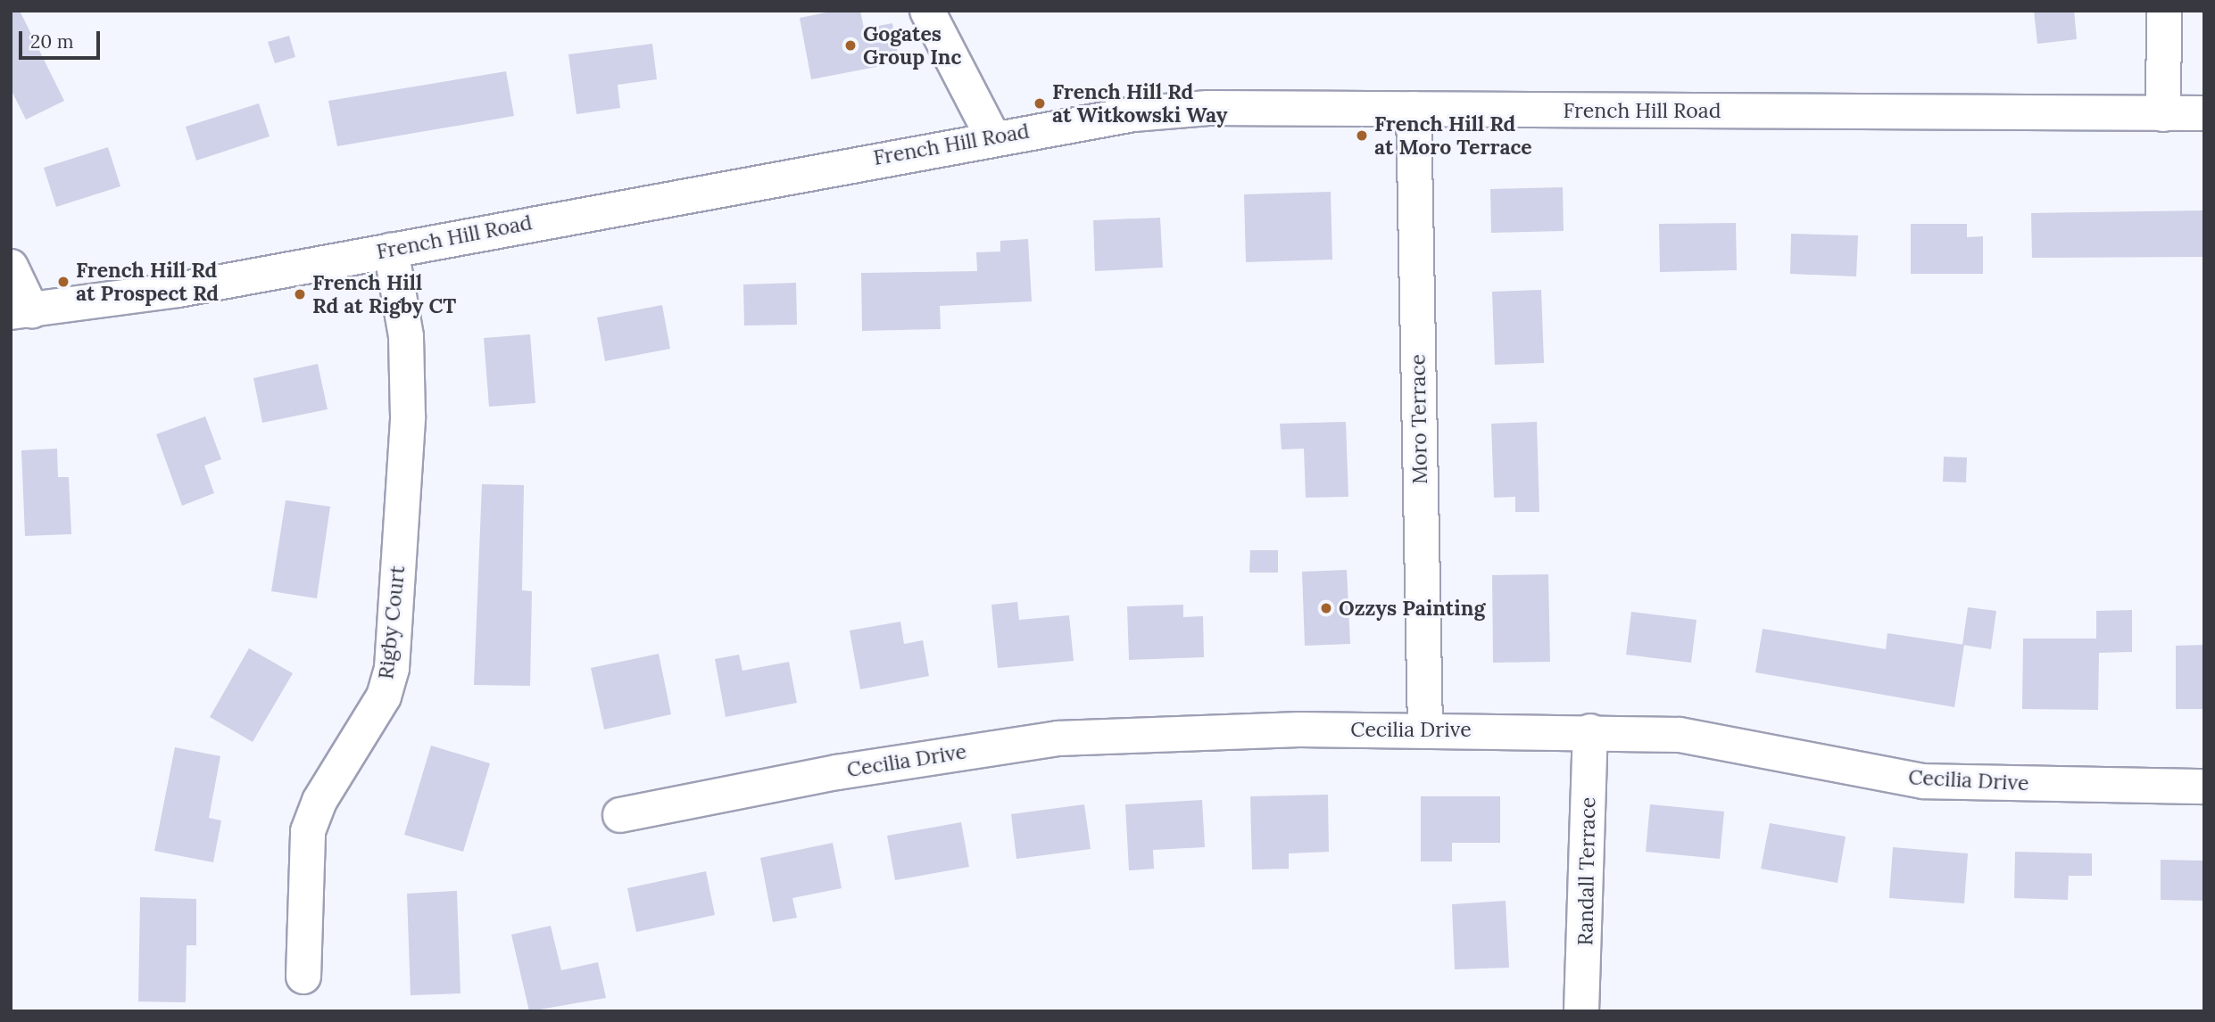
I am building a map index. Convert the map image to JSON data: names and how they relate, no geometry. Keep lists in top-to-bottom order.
{
  "streets": {
    "street": [
      "French Hill Road",
      "Moro Terrace",
      "Rigby Court",
      "Cecilia Drive",
      "Randall Terrace"
    ]
  },
  "crossings": [
    ["French Hill Road", "Moro Terrace"],
    ["French Hill Road", "Rigby Court"],
    ["Moro Terrace", "Cecilia Drive"],
    ["Cecilia Drive", "Randall Terrace"]
  ],
  "places": [
    "Gogates Group Inc",
    "French Hill Rd at Witkowski Way",
    "French Hill Rd at Moro Terrace",
    "French Hill Rd at Prospect Rd",
    "French Hill Rd at Rigby CT",
    "Ozzys Painting"
  ],
  "scale_bar": "20 m"
}
